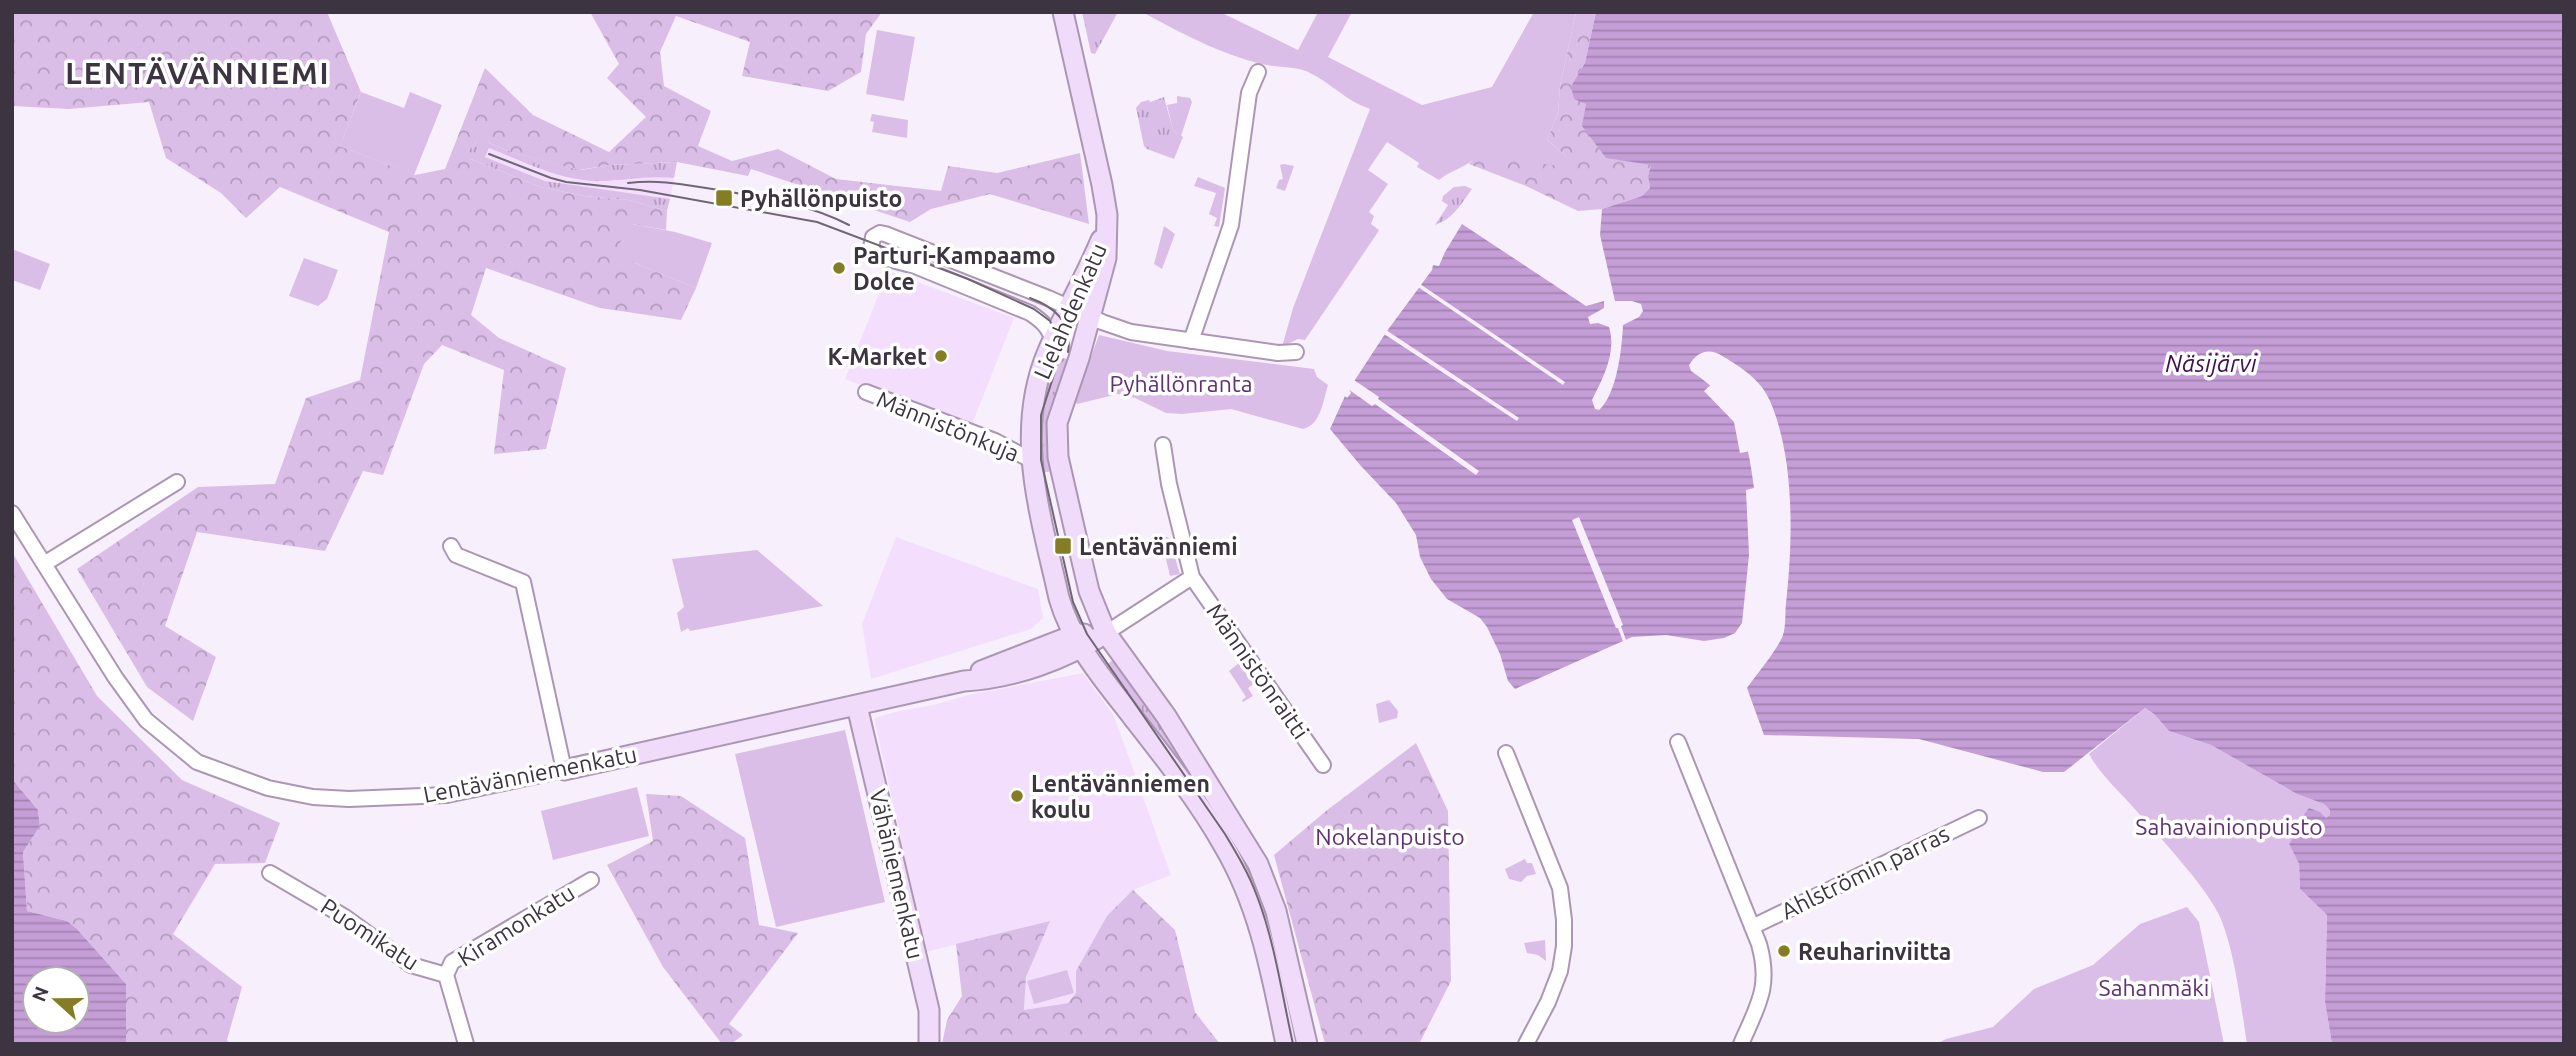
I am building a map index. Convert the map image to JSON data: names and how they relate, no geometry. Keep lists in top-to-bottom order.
{
  "streets": {
    "main road": ["Lielahdenkatu", "Lentävänniemenkatu", "Vähäniemenkatu"],
    "street": [
      "Männistönkuja",
      "Männistönraitti",
      "Ahlströmin parras",
      "Kiramonkatu",
      "Puomikatu"
    ]
  },
  "crossings": [
    ["Lielahdenkatu", "Männistönkuja"],
    ["Lielahdenkatu", "Lentävänniemenkatu"],
    ["Lentävänniemenkatu", "Vähäniemenkatu"],
    ["Kiramonkatu", "Puomikatu"]
  ],
  "districts": ["LENTÄVÄNNIEMI"],
  "water": ["Näsijärvi"],
  "parks": [
    "Pyhällönranta",
    "Sahavainionpuisto",
    "Nokelanpuisto",
    "Sahanmäki"
  ],
  "places": {
    "transit": ["Pyhällönpuisto", "Lentävänniemi"],
    "other": [
      "Parturi-Kampaamo Dolce",
      "K-Market",
      "Lentävänniemen koulu",
      "Reuharinviitta"
    ]
  },
  "north": "left"
}
